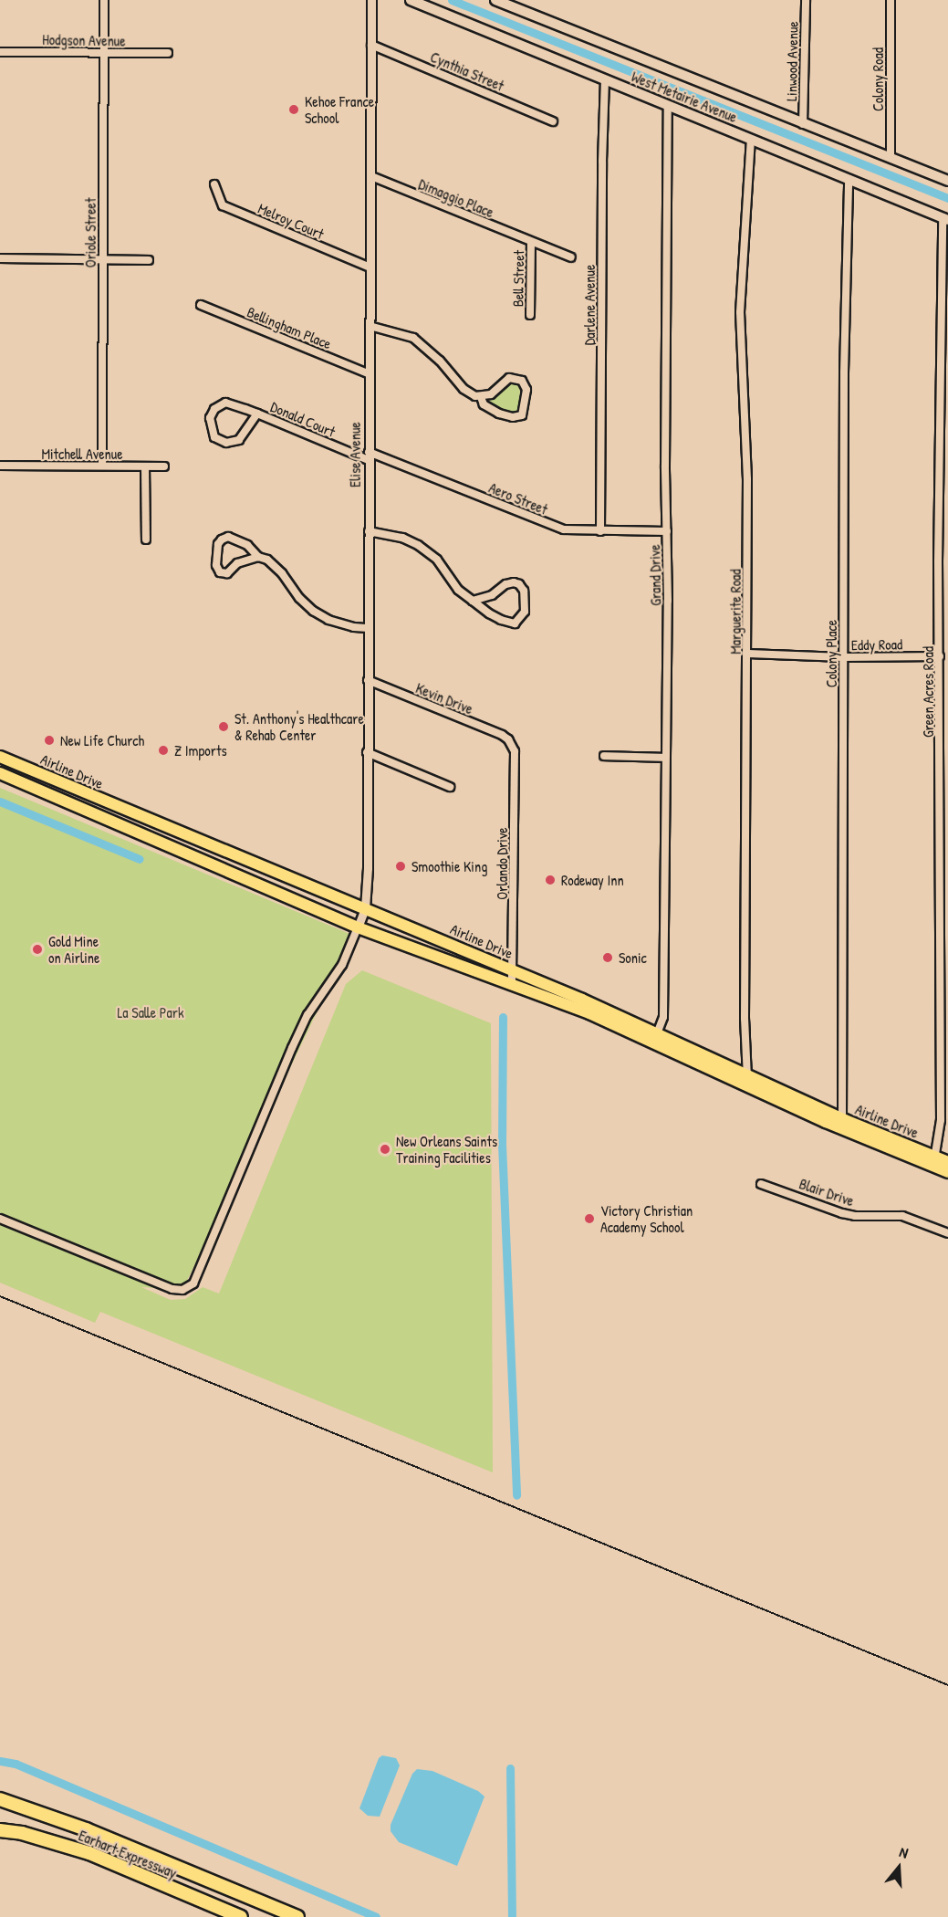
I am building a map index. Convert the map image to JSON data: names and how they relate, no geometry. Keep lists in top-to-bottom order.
{
  "streets": {
    "highway": ["Airline Drive", "Earhart Expressway"],
    "main road": ["West Metairie Avenue"],
    "street": [
      "Hodgson Avenue",
      "Linwood Avenue",
      "Cynthia Street",
      "Colony Road",
      "Dimaggio Place",
      "Melroy Court",
      "Oriole Street",
      "Bell Street",
      "Darlene Avenue",
      "Bellingham Place",
      "Donald Court",
      "Mitchell Avenue",
      "Elise Avenue",
      "Aero Street",
      "Grand Drive",
      "Marguerite Road",
      "Eddy Road",
      "Colony Place",
      "Green Acres Road",
      "Kevin Drive",
      "Orlando Drive",
      "Blair Drive"
    ]
  },
  "crossings": [
    ["Hodgson Avenue", "Oriole Street"],
    ["Linwood Avenue", "West Metairie Avenue"],
    ["Cynthia Street", "Elise Avenue"],
    ["Colony Road", "West Metairie Avenue"],
    ["West Metairie Avenue", "Darlene Avenue"],
    ["West Metairie Avenue", "Grand Drive"],
    ["West Metairie Avenue", "Marguerite Road"],
    ["West Metairie Avenue", "Colony Place"],
    ["West Metairie Avenue", "Green Acres Road"],
    ["Dimaggio Place", "Bell Street"],
    ["Dimaggio Place", "Elise Avenue"],
    ["Melroy Court", "Elise Avenue"],
    ["Oriole Street", "Mitchell Avenue"],
    ["Darlene Avenue", "Aero Street"],
    ["Bellingham Place", "Elise Avenue"],
    ["Donald Court", "Elise Avenue"],
    ["Donald Court", "Aero Street"],
    ["Elise Avenue", "Aero Street"],
    ["Elise Avenue", "Kevin Drive"],
    ["Elise Avenue", "Airline Drive"],
    ["Aero Street", "Grand Drive"],
    ["Grand Drive", "Airline Drive"],
    ["Marguerite Road", "Eddy Road"],
    ["Marguerite Road", "Airline Drive"],
    ["Eddy Road", "Colony Place"],
    ["Eddy Road", "Green Acres Road"],
    ["Colony Place", "Airline Drive"],
    ["Green Acres Road", "Airline Drive"],
    ["Kevin Drive", "Orlando Drive"],
    ["Airline Drive", "Orlando Drive"]
  ],
  "parks": ["La Salle Park"],
  "places": [
    "Kehoe France School",
    "St. Anthony's Healthcare & Rehab Center",
    "New Life Church",
    "Z Imports",
    "Smoothie King",
    "Rodeway Inn",
    "Gold Mine on Airline",
    "Sonic",
    "New Orleans Saints Training Facilities",
    "Victory Christian Academy School"
  ],
  "north": "top"
}
